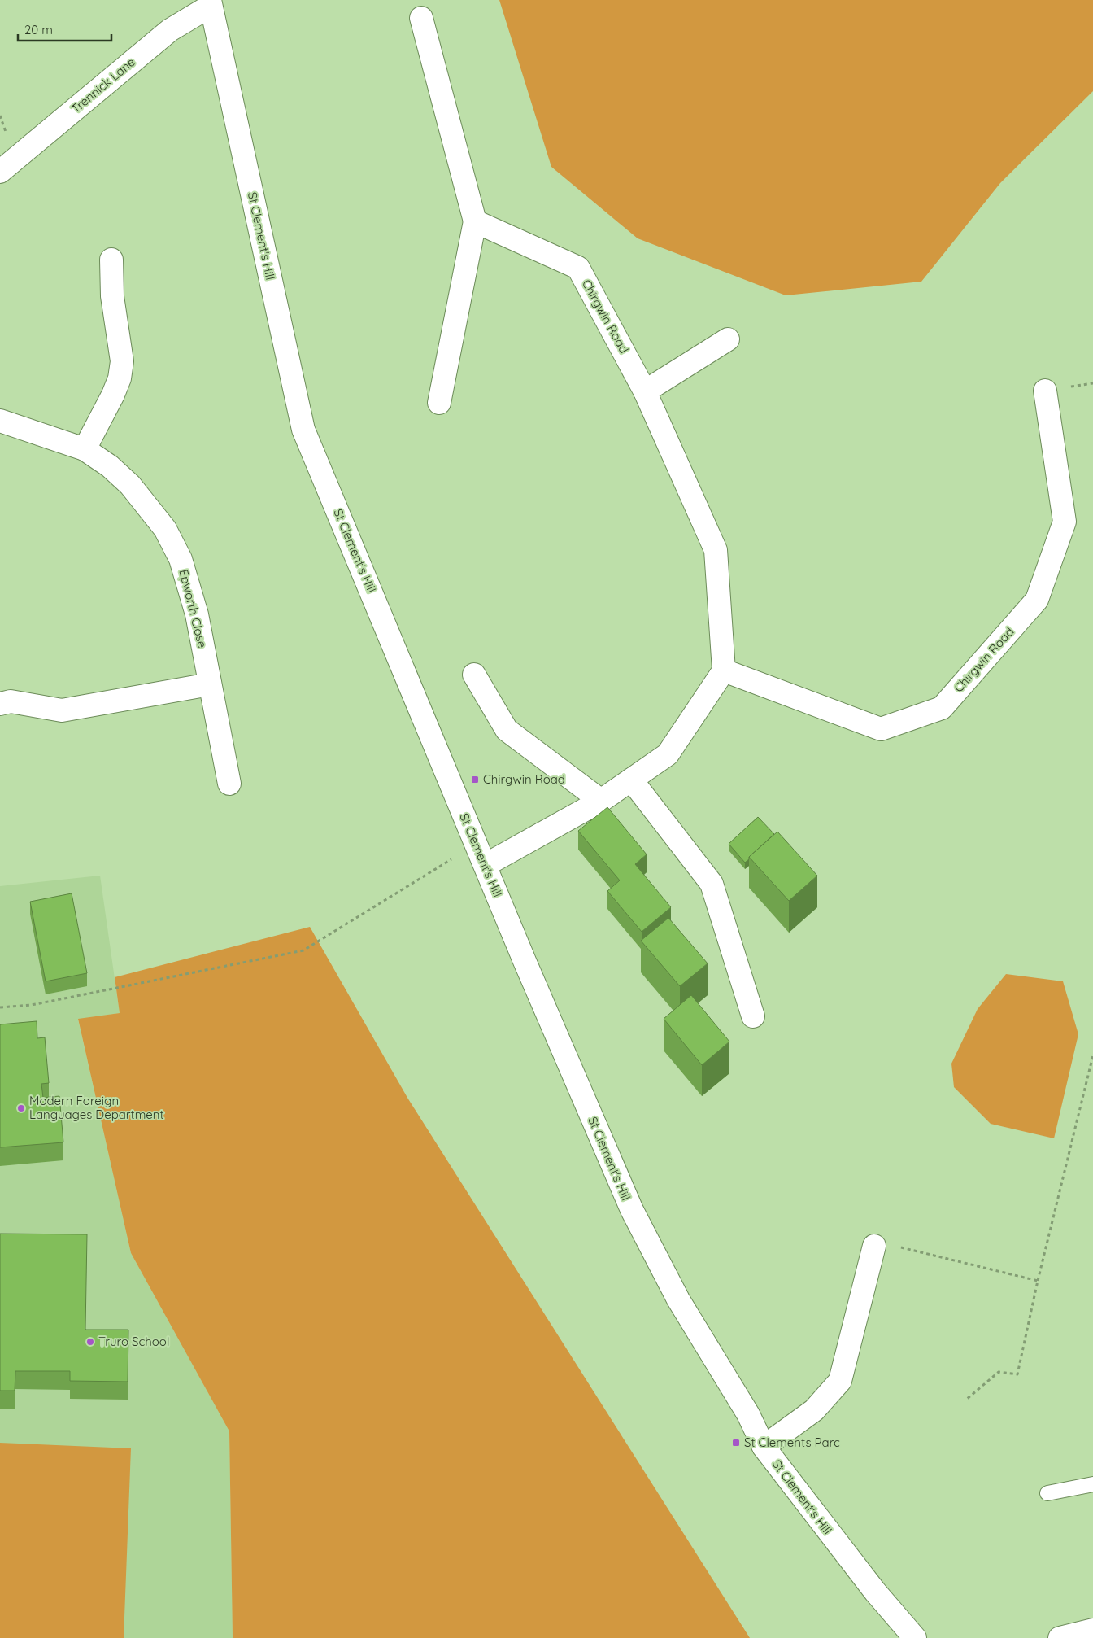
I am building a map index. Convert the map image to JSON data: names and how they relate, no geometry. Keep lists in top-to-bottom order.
{
  "streets": {
    "street": [
      "Trennick Lane",
      "St Clement's Hill",
      "Chirgwin Road",
      "Epworth Close"
    ]
  },
  "crossings": [
    ["Trennick Lane", "St Clement's Hill"]
  ],
  "places": {
    "transit": ["Chirgwin Road", "St Clements Parc"],
    "other": ["Modern Foreign Languages Department", "Truro School"]
  },
  "scale_bar": "20 m"
}
